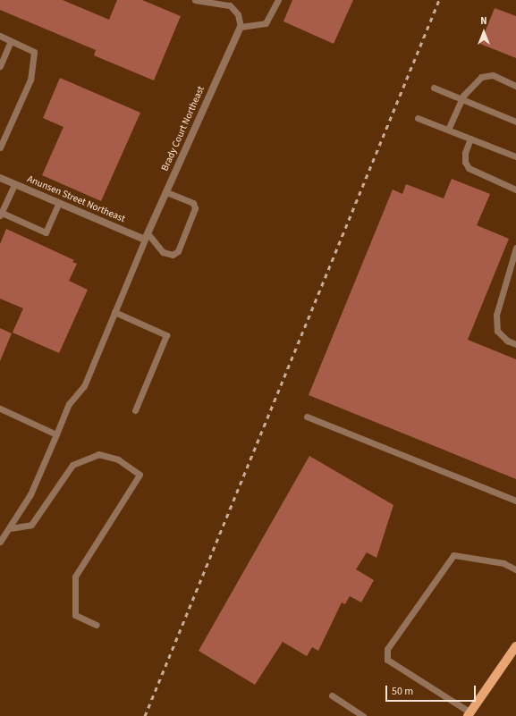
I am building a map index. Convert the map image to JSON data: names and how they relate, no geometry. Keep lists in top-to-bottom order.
{
  "streets": {
    "street": ["Brady Court Northeast", "Anunsen Street Northeast"]
  },
  "crossings": [
    ["Brady Court Northeast", "Anunsen Street Northeast"]
  ],
  "scale_bar": "50 m",
  "north": "top"
}
